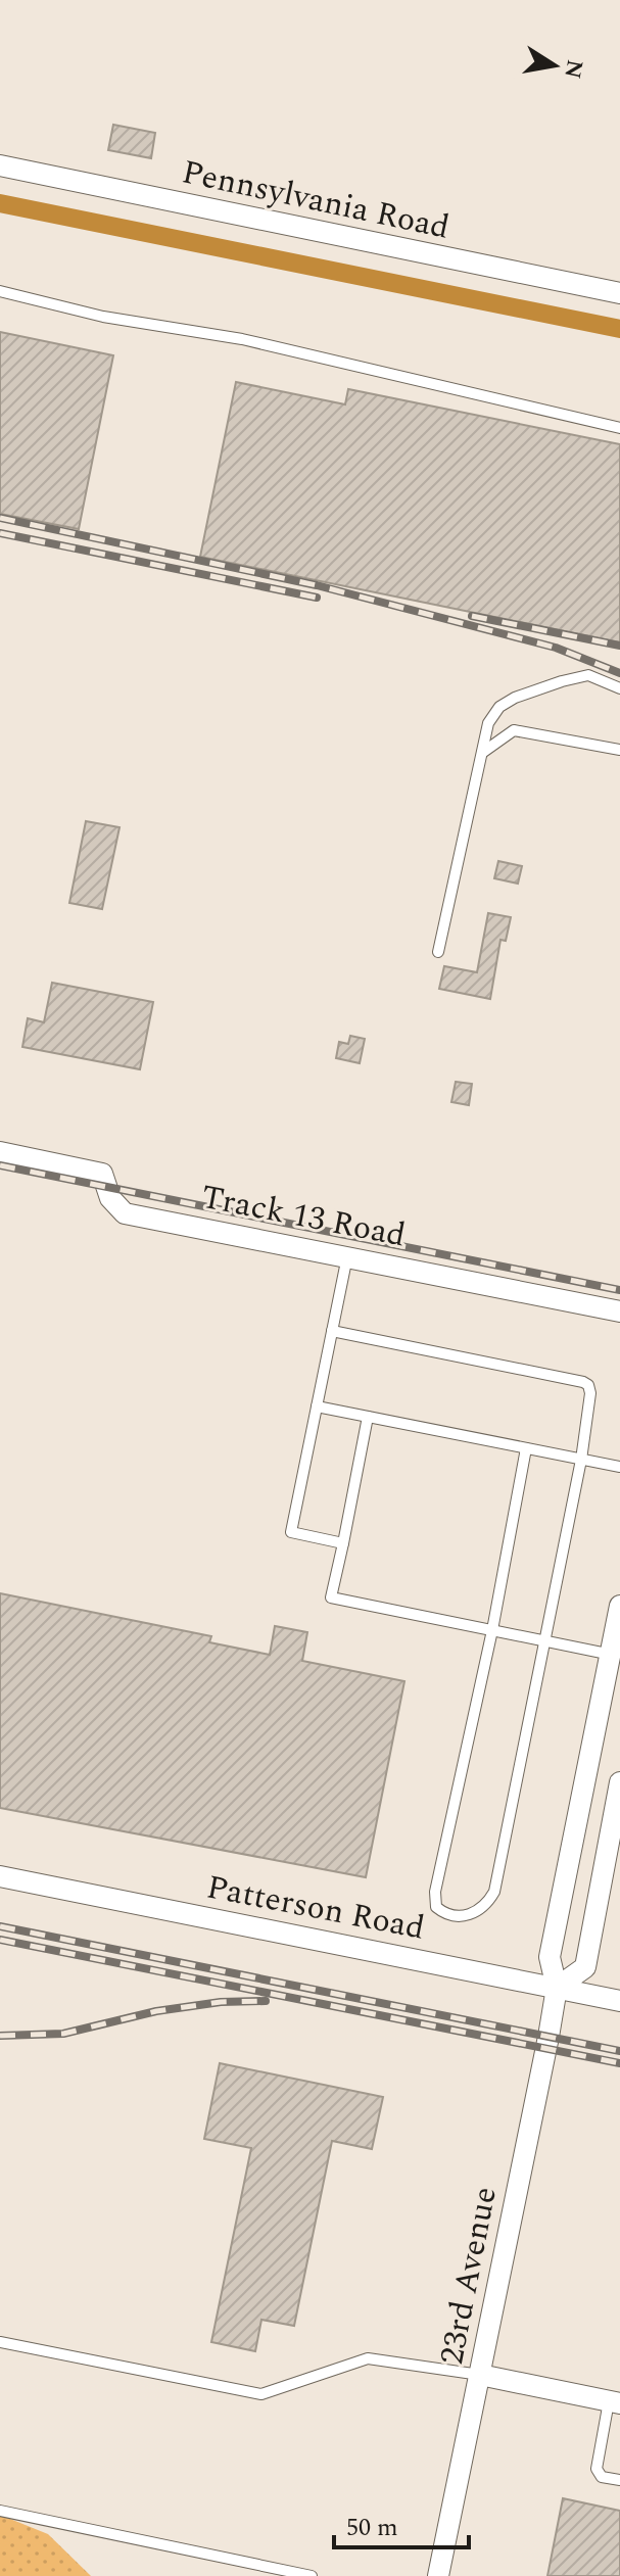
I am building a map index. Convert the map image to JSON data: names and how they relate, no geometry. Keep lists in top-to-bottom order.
{
  "streets": {
    "street": [
      "Pennsylvania Road",
      "Track 13 Road",
      "Patterson Road",
      "23rd Avenue"
    ]
  },
  "crossings": [
    ["Patterson Road", "23rd Avenue"]
  ],
  "scale_bar": "50 m",
  "north": "right"
}
